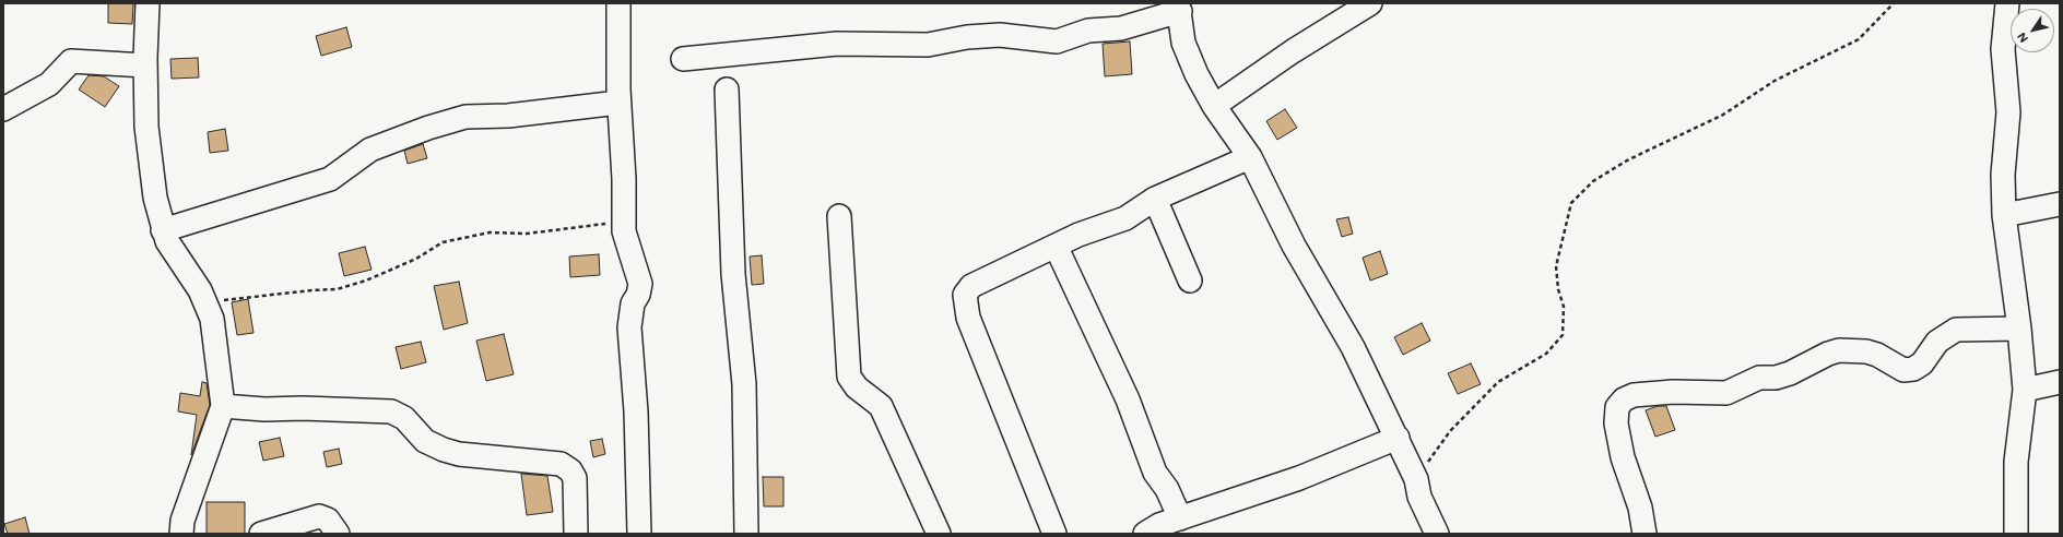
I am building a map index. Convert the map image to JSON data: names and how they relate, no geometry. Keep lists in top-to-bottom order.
{
  "north": "bottom left"
}
